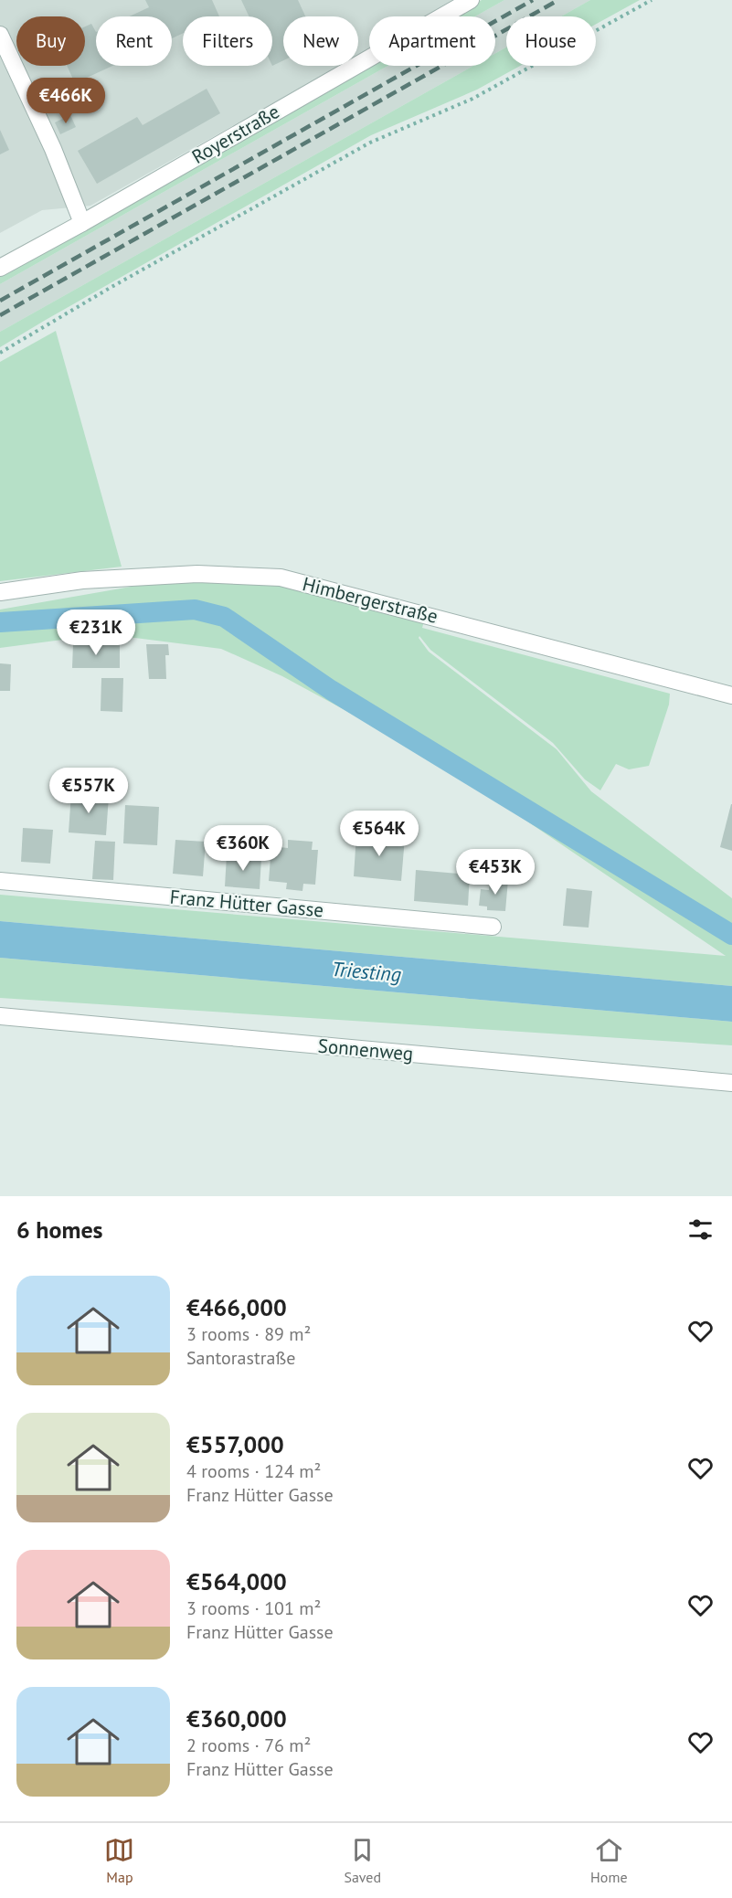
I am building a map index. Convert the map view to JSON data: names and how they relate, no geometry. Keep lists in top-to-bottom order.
{
  "streets": {
    "street": [
      "Royerstraße",
      "Himbergerstraße",
      "Franz Hütter Gasse",
      "Sonnenweg"
    ]
  },
  "water": ["Triesting"],
  "page": {
    "chip": [
      "Buy",
      "Rent",
      "Filters",
      "New",
      "Apartment",
      "House"
    ],
    "price": [
      "€466K",
      "€231K",
      "€557K",
      "€564K",
      "€360K",
      "€453K"
    ],
    "heading": "6 homes",
    "list": [
      {
        "name": "€466,000",
        "note": "3 rooms · 89 m² · Santorastraße"
      },
      {
        "name": "€557,000",
        "note": "4 rooms · 124 m² · Franz Hütter Gasse"
      },
      {
        "name": "€564,000",
        "note": "3 rooms · 101 m² · Franz Hütter Gasse"
      },
      {
        "name": "€360,000",
        "note": "2 rooms · 76 m² · Franz Hütter Gasse"
      }
    ],
    "tabs": ["Map", "Saved", "Home"]
  }
}
